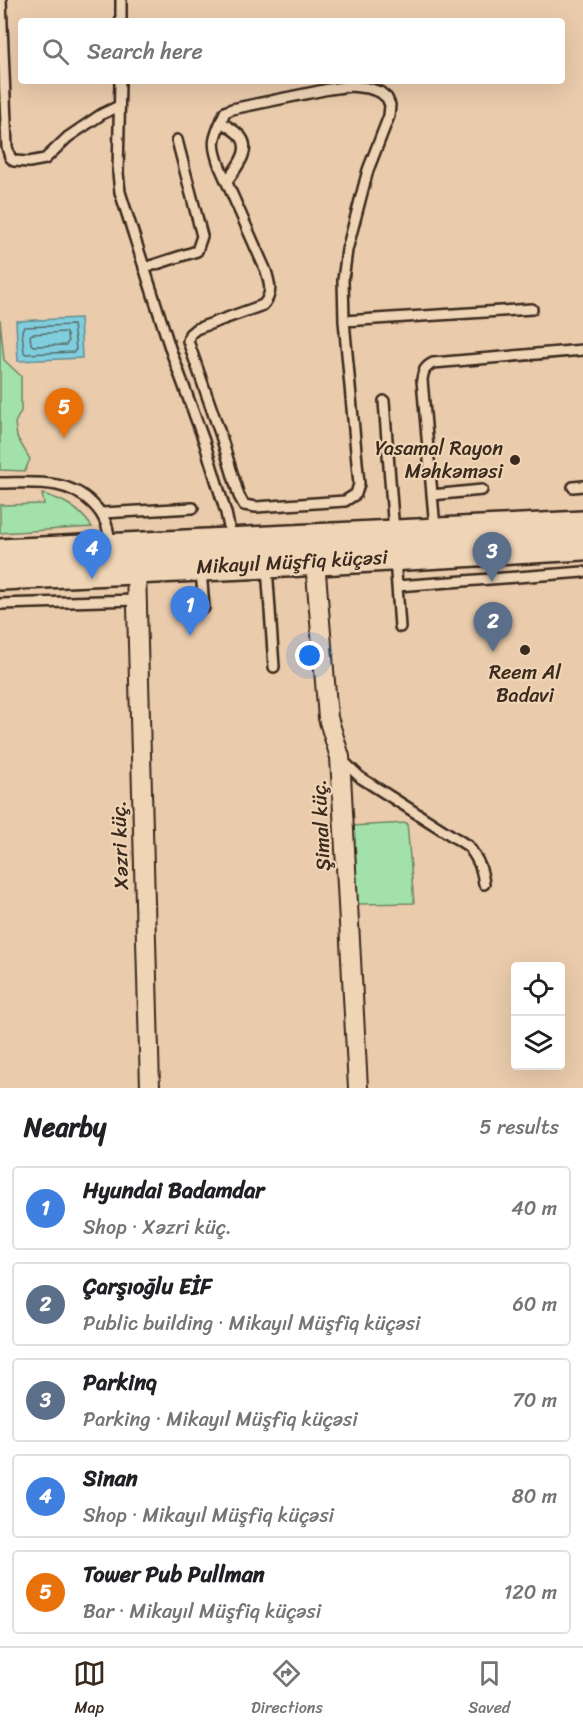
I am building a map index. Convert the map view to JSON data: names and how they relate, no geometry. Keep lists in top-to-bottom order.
{
  "streets": {
    "main road": ["Mikayıl Müşfiq küçəsi"],
    "street": ["Şimal küç.", "Xəzri küç."]
  },
  "crossings": [
    ["Mikayıl Müşfiq küçəsi", "Şimal küç."],
    ["Mikayıl Müşfiq küçəsi", "Xəzri küç."]
  ],
  "places": ["Yasamal Rayon Məhkəməsi", "Reem Al Badavi"],
  "page": {
    "search": "Search here",
    "pins": [
      "5",
      "4",
      "3",
      "1",
      "2"
    ],
    "heading": ["Nearby", "5 results"],
    "list": [
      {
        "mark": "1",
        "name": "Hyundai Badamdar",
        "note": "Shop · Xəzri küç.",
        "value": "40 m"
      },
      {
        "mark": "2",
        "name": "Çarşıoğlu EİF",
        "note": "Public building · Mikayıl Müşfiq küçəsi",
        "value": "60 m"
      },
      {
        "mark": "3",
        "name": "Parkinq",
        "note": "Parking · Mikayıl Müşfiq küçəsi",
        "value": "70 m"
      },
      {
        "mark": "4",
        "name": "Sinan",
        "note": "Shop · Mikayıl Müşfiq küçəsi",
        "value": "80 m"
      },
      {
        "mark": "5",
        "name": "Tower Pub Pullman",
        "note": "Bar · Mikayıl Müşfiq küçəsi",
        "value": "120 m"
      }
    ],
    "nav": ["Map", "Directions", "Saved"]
  }
}
